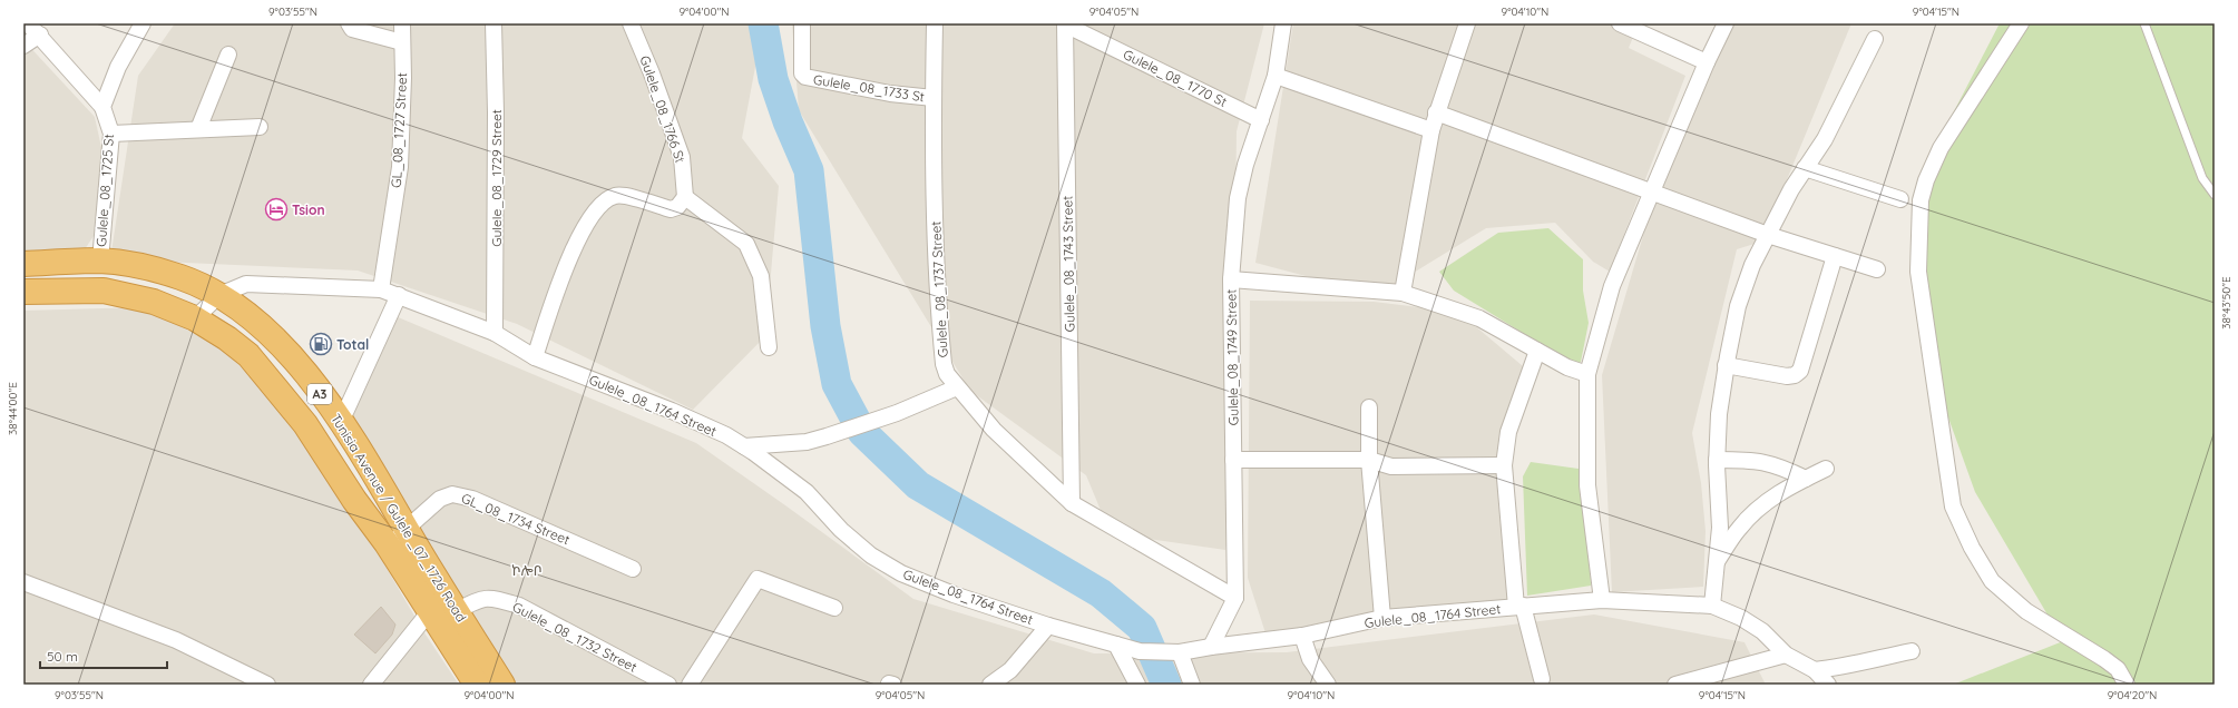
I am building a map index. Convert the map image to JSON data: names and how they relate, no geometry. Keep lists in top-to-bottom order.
{
  "streets": {
    "highway": ["A3", "Tunisia Avenue / Gulele _07_1726 Road"],
    "street": [
      "Gulele_08_1770 St",
      "Gulele_08_1733 St",
      "Gulele_08_1766 St",
      "GL_08_1727 Street",
      "Gulele_08_1729 Street",
      "Gulele_08_1725 St",
      "Gulele_08_1743 Street",
      "Gulele_08_1737 Street",
      "Gulele_08_1749 Street",
      "Gulele_08_1764 Street",
      "GL_08_1734 Street",
      "Gulele_08_1732 Street"
    ]
  },
  "crossings": [
    ["Gulele_08_1770 St", "Gulele_08_1743 Street"],
    ["Gulele_08_1770 St", "Gulele_08_1749 Street"],
    ["Gulele_08_1733 St", "Gulele_08_1737 Street"],
    ["GL_08_1727 Street", "Gulele_08_1764 Street"],
    ["Gulele_08_1729 Street", "Gulele_08_1764 Street"],
    ["Gulele_08_1725 St", "Tunisia Avenue / Gulele _07_1726 Road"],
    ["Gulele_08_1743 Street", "Gulele_08_1737 Street"],
    ["Gulele_08_1737 Street", "Gulele_08_1749 Street"],
    ["Gulele_08_1764 Street", "Tunisia Avenue / Gulele _07_1726 Road"],
    ["Tunisia Avenue / Gulele _07_1726 Road", "GL_08_1734 Street"],
    ["Tunisia Avenue / Gulele _07_1726 Road", "Gulele_08_1732 Street"]
  ],
  "districts": ["ኮሎቦ"],
  "places": {
    "hotel": ["Tsion"],
    "fuel station": ["Total"]
  },
  "scale_bar": "50 m",
  "coordinates": [
    "9°03'55\"N",
    "9°04'00\"N",
    "9°04'05\"N",
    "9°04'10\"N",
    "9°04'15\"N",
    "38°43'50\"E",
    "38°44'00\"E",
    "9°04'20\"N"
  ]
}
